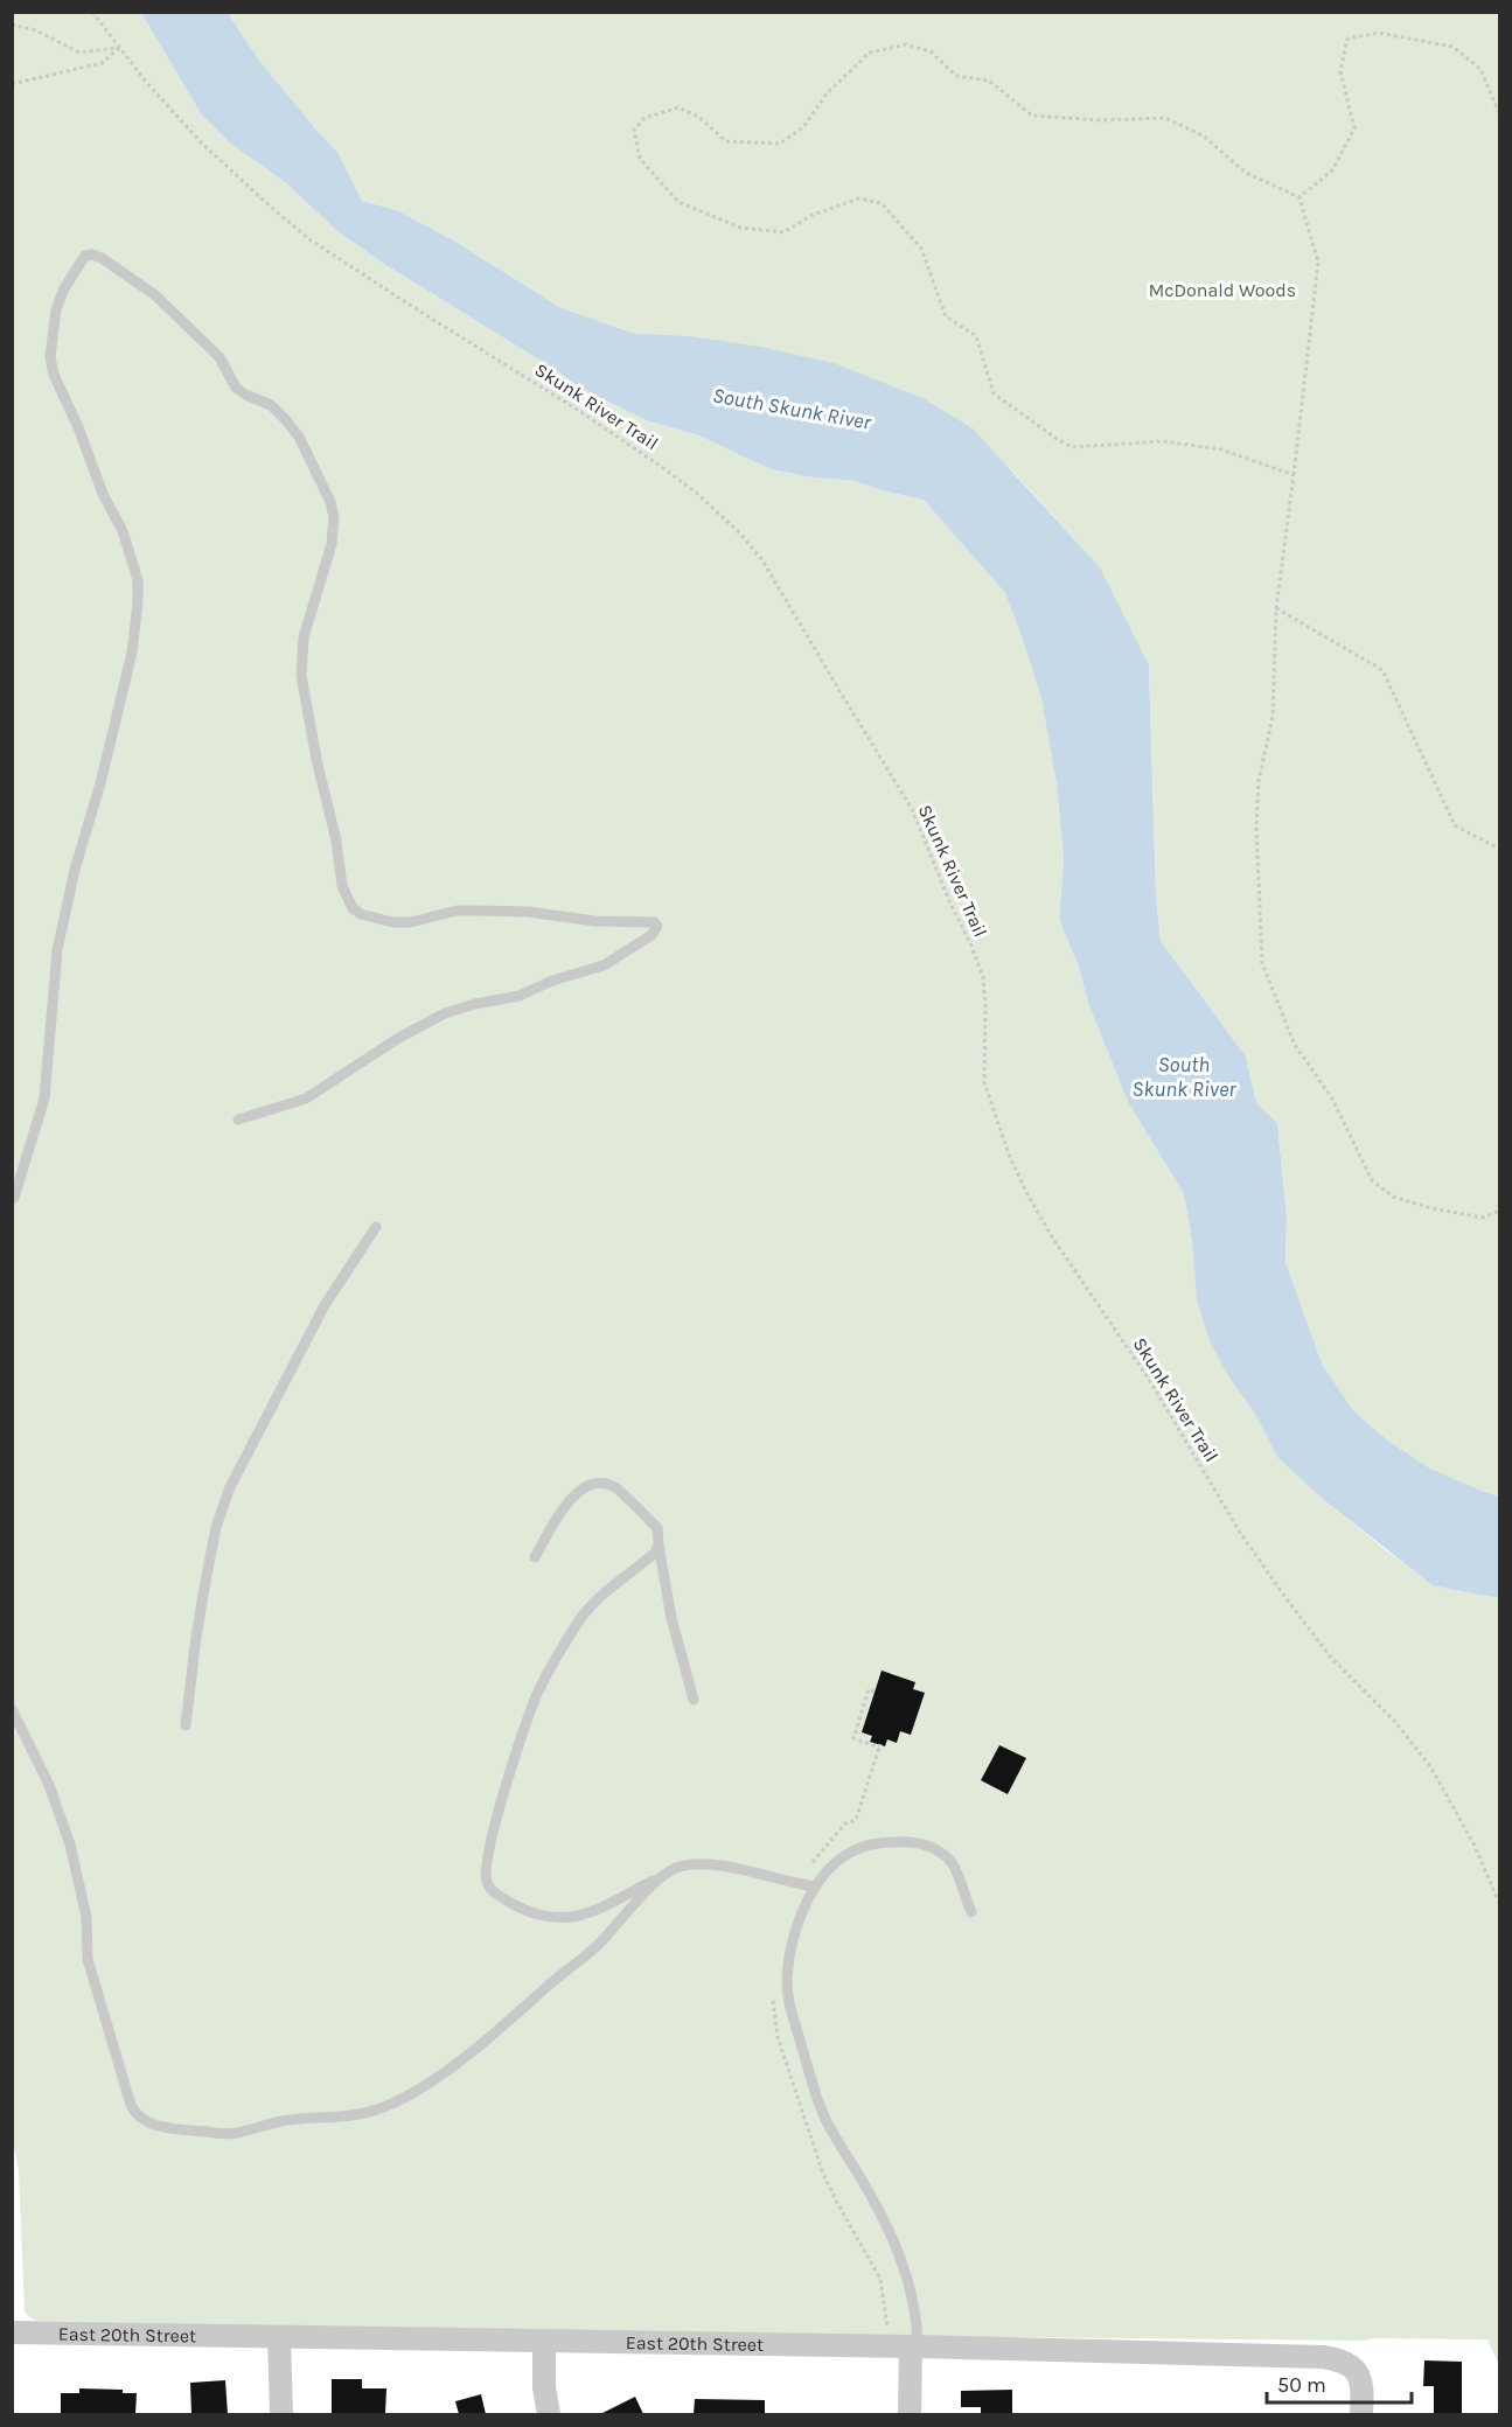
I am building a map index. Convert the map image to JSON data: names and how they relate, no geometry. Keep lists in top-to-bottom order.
{
  "streets": {
    "street": ["East 20th Street"],
    "path": ["Skunk River Trail"]
  },
  "water": ["South Skunk River"],
  "parks": ["McDonald Woods"],
  "scale_bar": "50 m"
}
